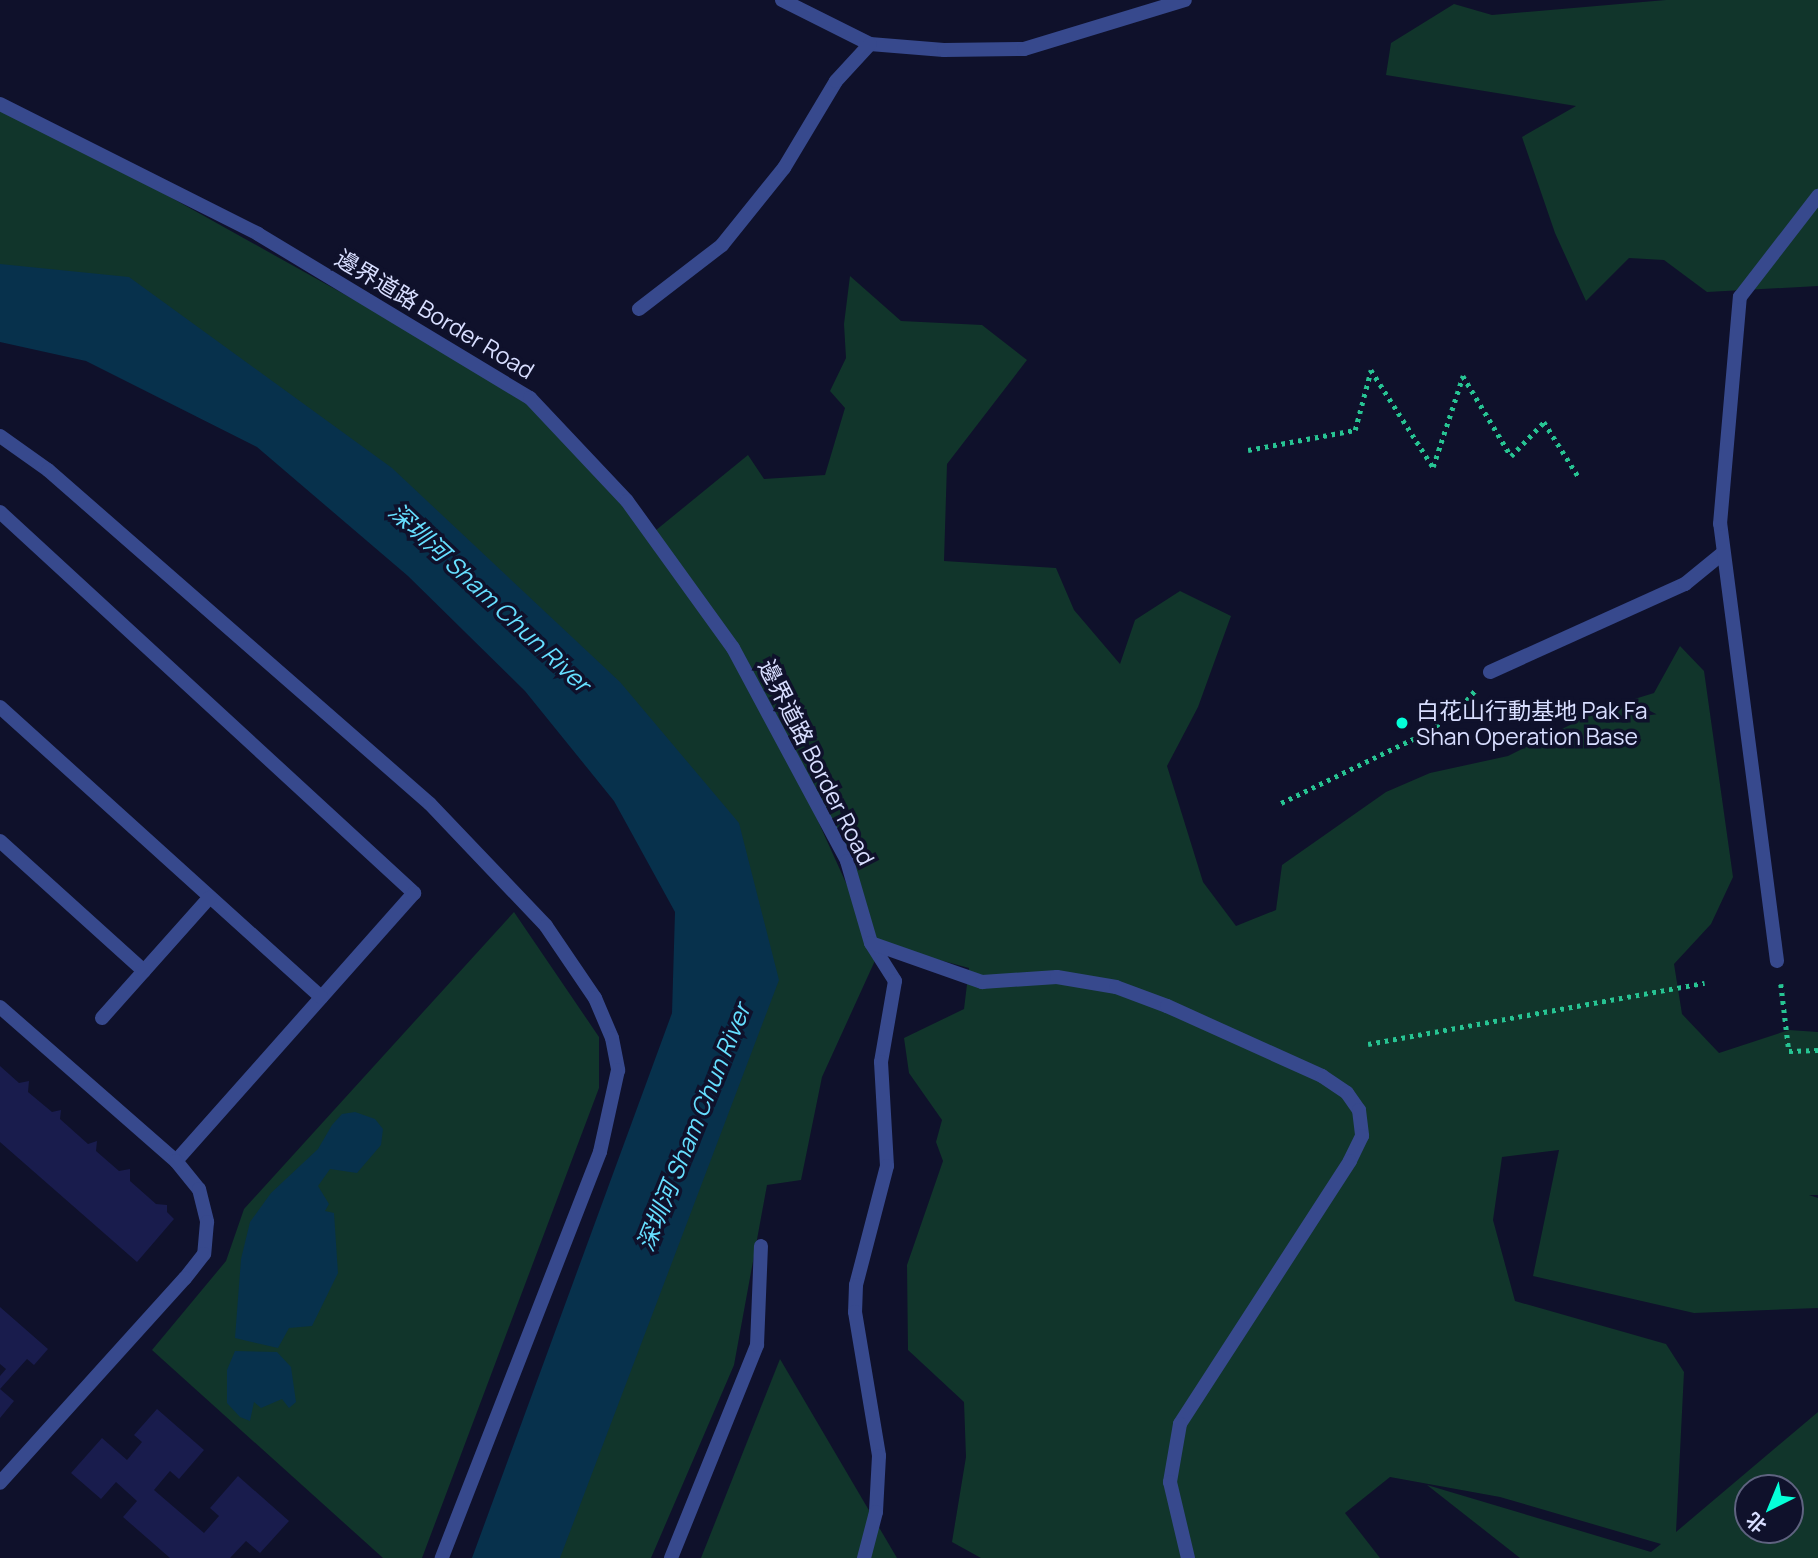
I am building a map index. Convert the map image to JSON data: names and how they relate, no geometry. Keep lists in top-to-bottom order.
{
  "streets": {
    "street": ["邊界道路 Border Road"]
  },
  "water": ["深圳河 Sham Chun River"],
  "places": ["白花山行動基地 Pak Fa Shan Operation Base"],
  "north": "bottom left"
}
